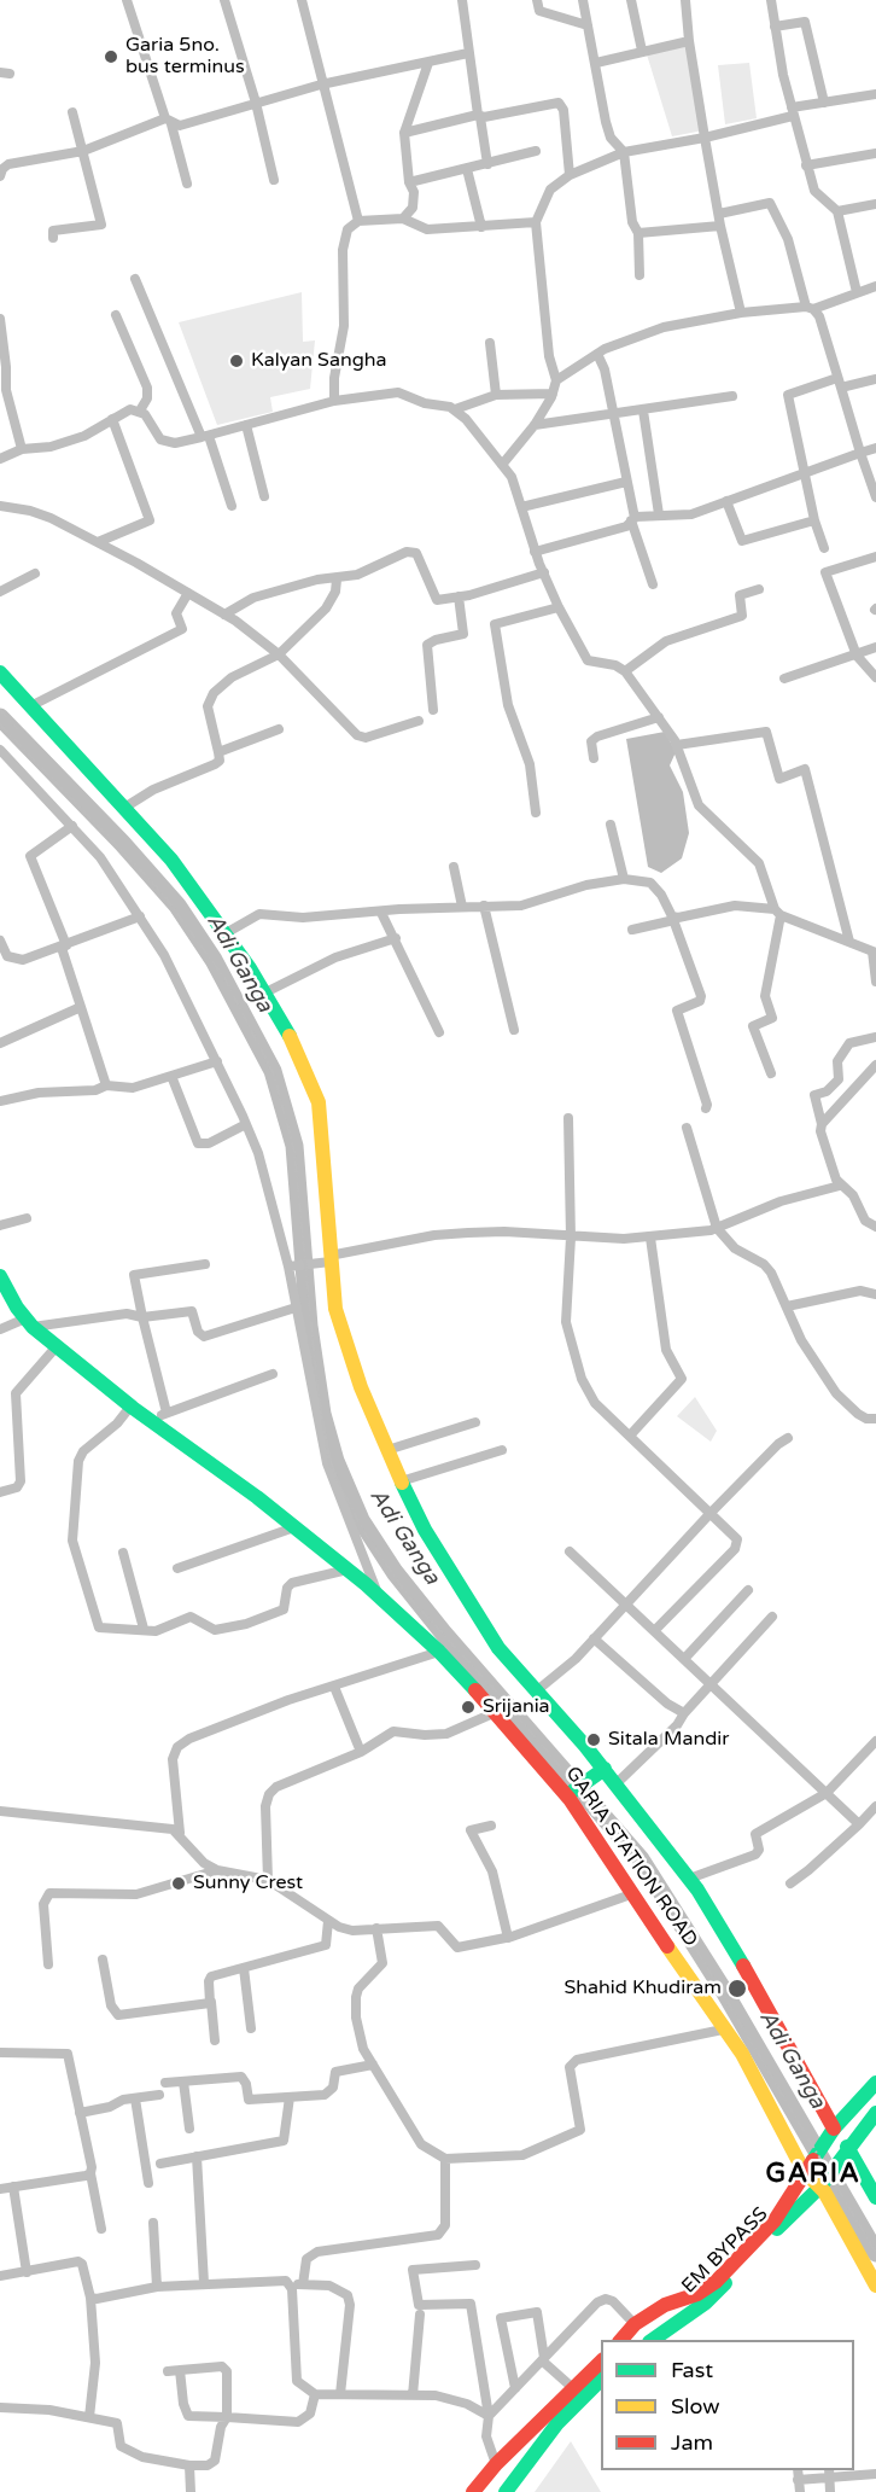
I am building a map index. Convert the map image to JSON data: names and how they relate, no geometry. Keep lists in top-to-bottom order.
{
  "streets": {
    "main road": ["GARIA STATION ROAD", "EM BYPASS"]
  },
  "crossings": [
    ["GARIA STATION ROAD", "EM BYPASS"]
  ],
  "districts": ["GARIA"],
  "water": ["Adi Ganga"],
  "places": [
    "Garia 5no. bus terminus",
    "Kalyan Sangha",
    "Srijania",
    "Sitala Mandir",
    "Sunny Crest",
    "Shahid Khudiram"
  ],
  "legend": ["Fast", "Slow", "Jam"]
}
